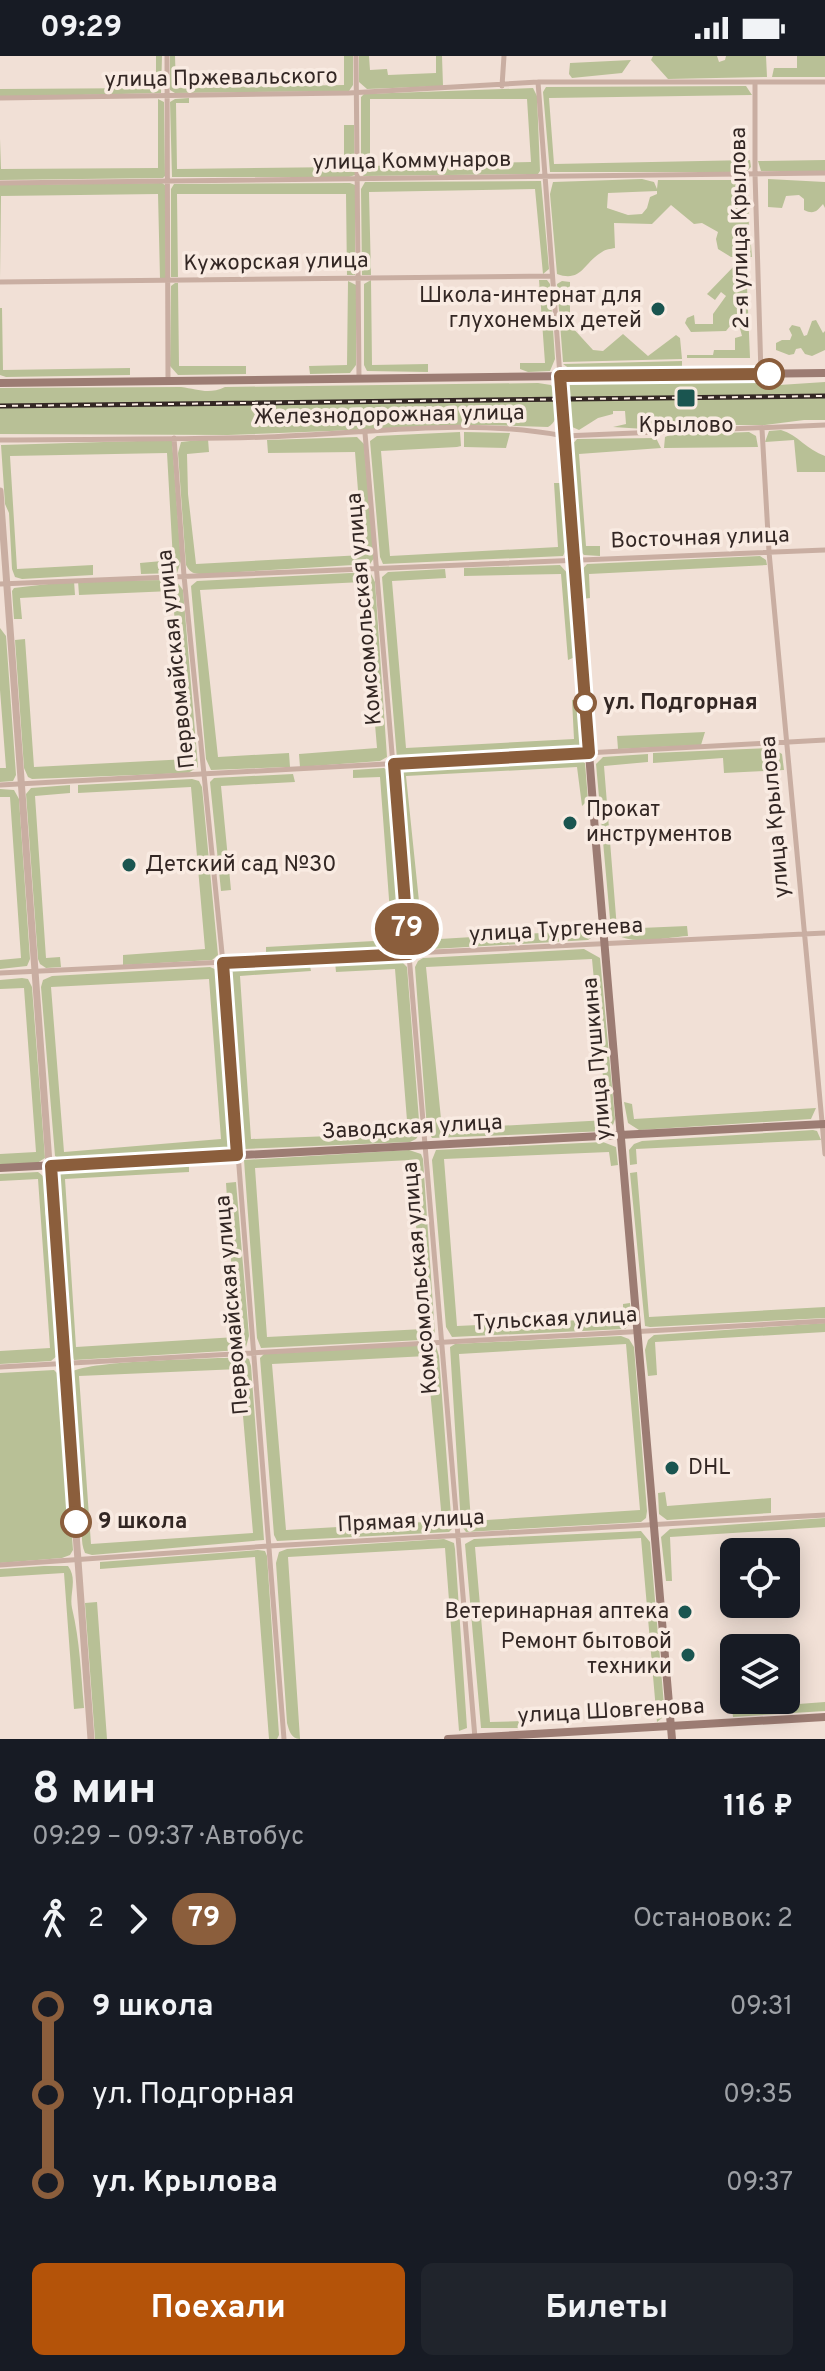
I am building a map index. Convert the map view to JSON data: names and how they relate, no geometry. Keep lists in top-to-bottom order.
{
  "streets": {
    "main road": [
      "Железнодорожная улица",
      "улица Пушкина",
      "Заводская улица",
      "улица Шовгенова"
    ],
    "street": [
      "улица Пржевальского",
      "улица Коммунаров",
      "2-я улица Крылова",
      "Кужорская улица",
      "Восточная улица",
      "Комсомольская улица",
      "Первомайская улица",
      "улица Крылова",
      "улица Тургенева",
      "Тульская улица",
      "Прямая улица"
    ]
  },
  "crossings": [
    ["улица Пржевальского", "2-я улица Крылова"],
    ["улица Коммунаров", "2-я улица Крылова"],
    ["2-я улица Крылова", "Железнодорожная улица"],
    ["Железнодорожная улица", "Комсомольская улица"],
    ["Железнодорожная улица", "Первомайская улица"],
    ["Железнодорожная улица", "улица Крылова"],
    ["Железнодорожная улица", "улица Пушкина"],
    ["Восточная улица", "Комсомольская улица"],
    ["Восточная улица", "Первомайская улица"],
    ["Восточная улица", "улица Крылова"],
    ["Восточная улица", "улица Пушкина"],
    ["Комсомольская улица", "улица Тургенева"],
    ["Комсомольская улица", "Заводская улица"],
    ["Комсомольская улица", "Тульская улица"],
    ["Комсомольская улица", "Прямая улица"],
    ["Комсомольская улица", "улица Шовгенова"],
    ["Первомайская улица", "улица Тургенева"],
    ["Первомайская улица", "Заводская улица"],
    ["Первомайская улица", "Тульская улица"],
    ["Первомайская улица", "Прямая улица"],
    ["улица Крылова", "улица Тургенева"],
    ["улица Крылова", "Заводская улица"],
    ["улица Тургенева", "улица Пушкина"],
    ["улица Пушкина", "Заводская улица"],
    ["улица Пушкина", "Тульская улица"],
    ["улица Пушкина", "Прямая улица"],
    ["улица Пушкина", "улица Шовгенова"]
  ],
  "places": {
    "other": [
      "Школа-интернат для глухонемых детей",
      "ул. Подгорная",
      "Прокат инструментов",
      "Детский сад №30",
      "DHL",
      "9 школа",
      "Ветеринарная аптека",
      "Ремонт бытовой техники"
    ],
    "transit": ["Крылово"]
  },
  "lines": ["bus line 79"],
  "page": {
    "status": "09:29",
    "on_map": "79",
    "heading": ["8 мин", "09:29 – 09:37 · Автобус", "116 ₽"],
    "legs": ["2", "79", "Остановок: 2"],
    "list": [
      {
        "name": "9 школа",
        "value": "09:31"
      },
      {
        "name": "ул. Подгорная",
        "value": "09:35"
      },
      {
        "name": "ул. Крылова",
        "value": "09:37"
      }
    ],
    "buttons": ["Поехали", "Билеты"]
  }
}
